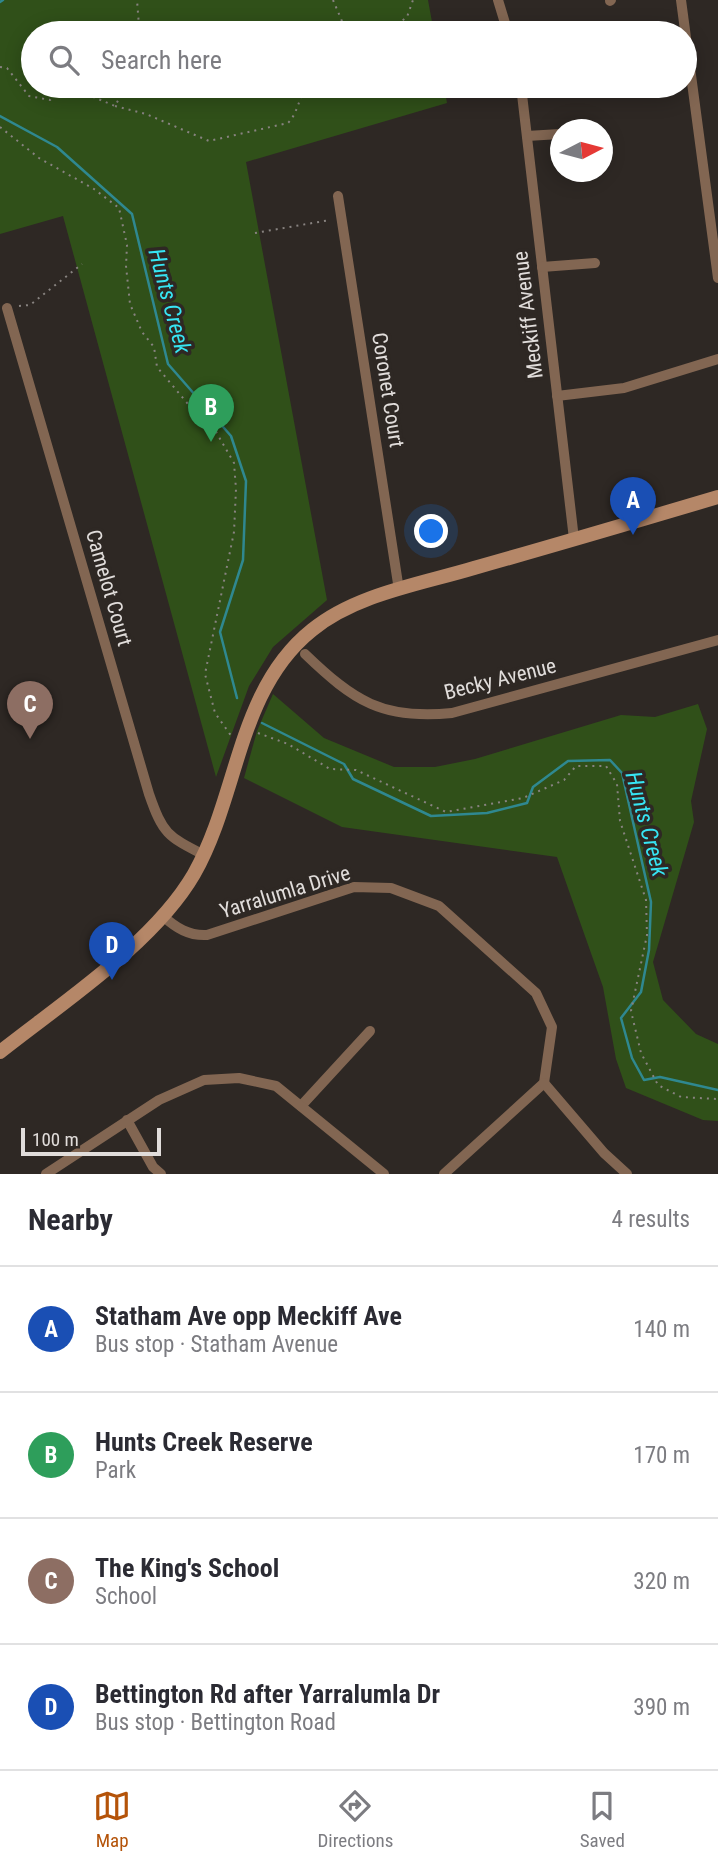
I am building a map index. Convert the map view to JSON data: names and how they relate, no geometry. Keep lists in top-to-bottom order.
{
  "streets": {
    "street": [
      "Meckiff Avenue",
      "Coronet Court",
      "Camelot Court",
      "Becky Avenue",
      "Yarralumla Drive"
    ]
  },
  "water": ["Hunts Creek"],
  "scale_bar": "100 m",
  "north": "right",
  "page": {
    "search": "Search here",
    "pins": [
      "B",
      "A",
      "C",
      "D"
    ],
    "scale": "100 m",
    "heading": ["Nearby", "4 results"],
    "list": [
      {
        "mark": "A",
        "name": "Statham Ave opp Meckiff Ave",
        "note": "Bus stop · Statham Avenue",
        "value": "140 m"
      },
      {
        "mark": "B",
        "name": "Hunts Creek Reserve",
        "note": "Park",
        "value": "170 m"
      },
      {
        "mark": "C",
        "name": "The King's School",
        "note": "School",
        "value": "320 m"
      },
      {
        "mark": "D",
        "name": "Bettington Rd after Yarralumla Dr",
        "note": "Bus stop · Bettington Road",
        "value": "390 m"
      }
    ],
    "nav": ["Map", "Directions", "Saved"]
  }
}
